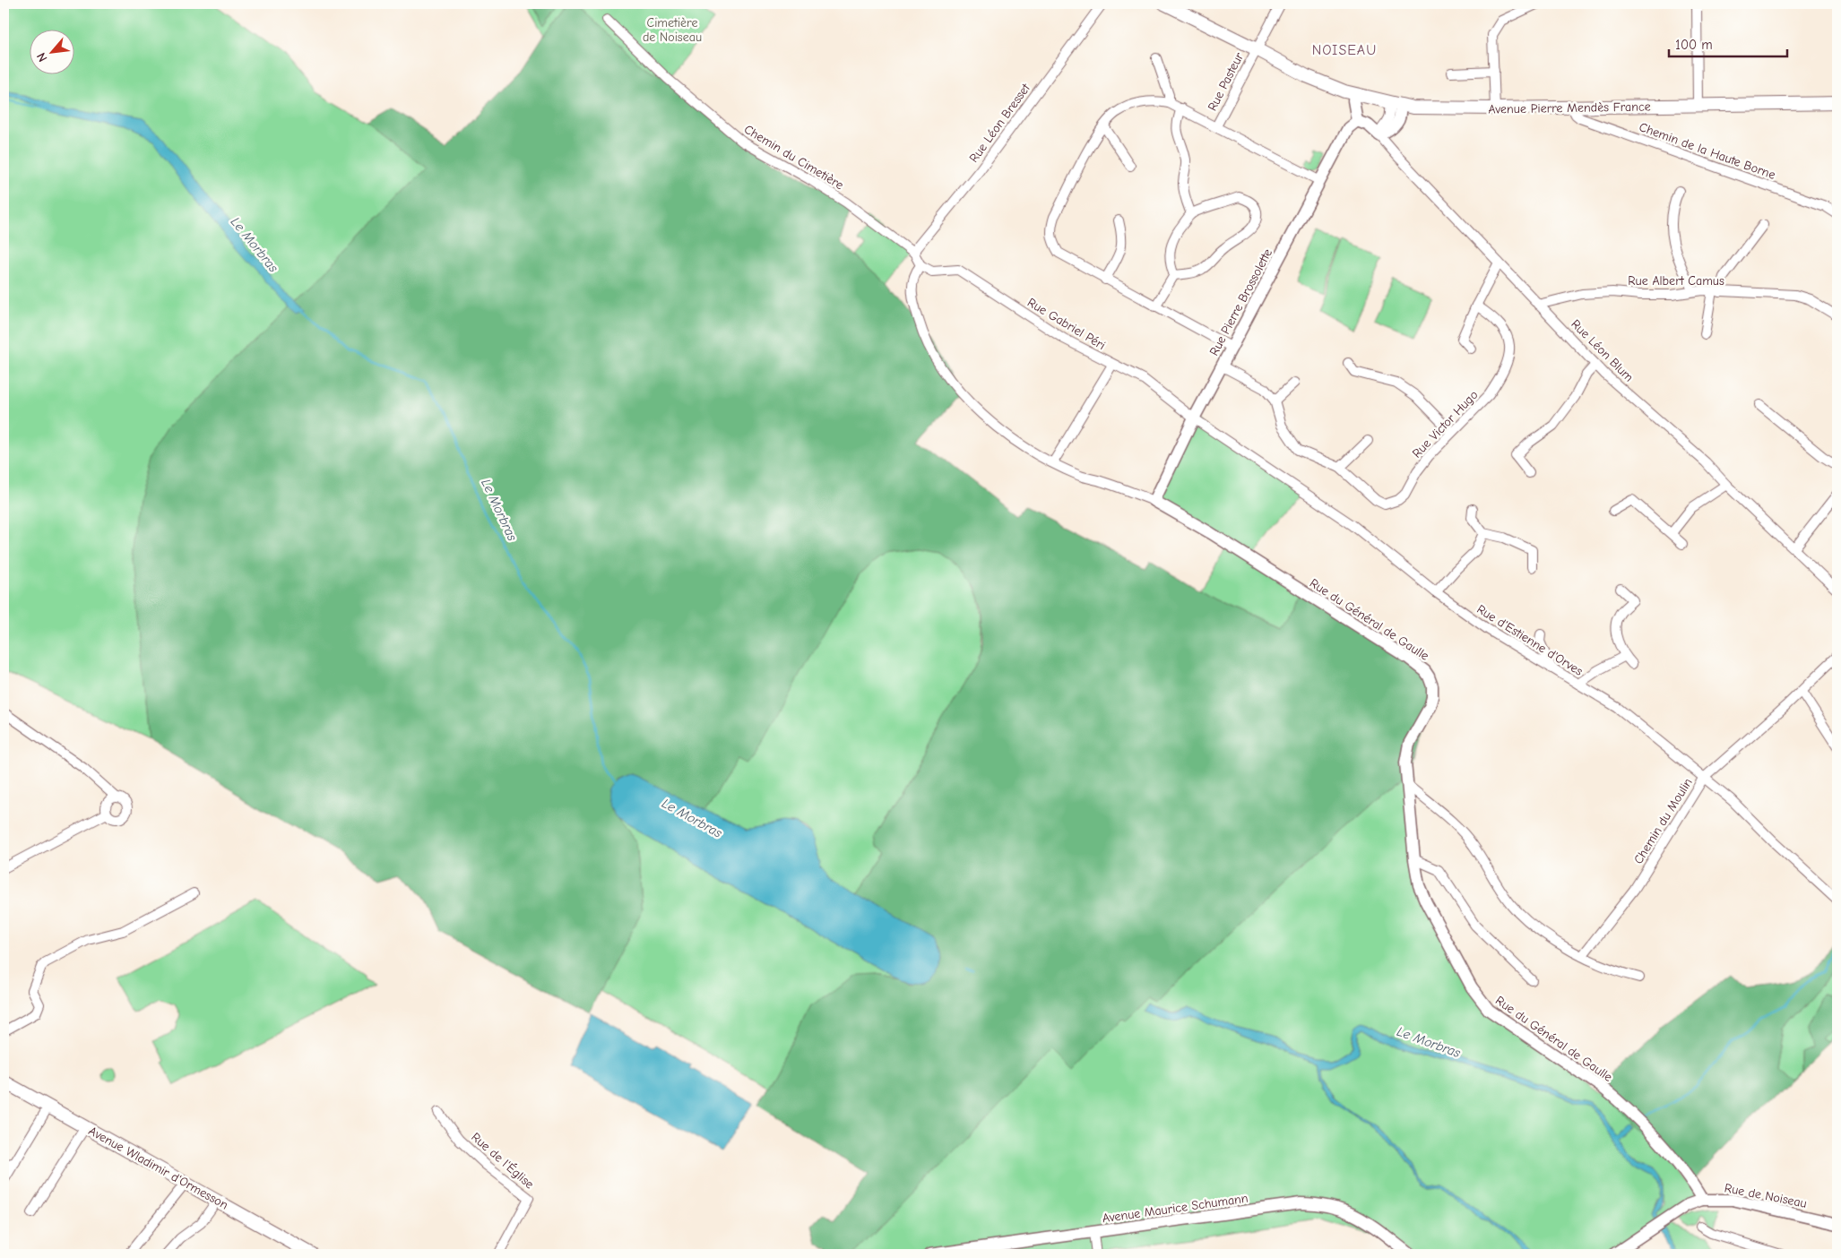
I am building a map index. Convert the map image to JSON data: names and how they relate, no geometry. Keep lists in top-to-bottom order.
{
  "streets": {
    "main road": ["Avenue Pierre Mendès France", "Avenue Wladimir d'Ormesson"],
    "street": [
      "Rue Pasteur",
      "Rue Léon Bresset",
      "Chemin de la Haute Borne",
      "Chemin du Cimetière",
      "Rue Albert Camus",
      "Rue Pierre Brossolette",
      "Rue Gabriel Péri",
      "Rue Léon Blum",
      "Rue Victor Hugo",
      "Rue du Général de Gaulle",
      "Rue d'Estienne d'Orves",
      "Chemin du Moulin",
      "Rue de l'Église",
      "Rue de Noiseau",
      "Avenue Maurice Schumann"
    ]
  },
  "crossings": [
    ["Rue Pasteur", "Avenue Pierre Mendès France"],
    ["Avenue Pierre Mendès France", "Chemin de la Haute Borne"],
    ["Rue Léon Bresset", "Chemin du Cimetière"],
    ["Rue Albert Camus", "Rue Léon Blum"],
    ["Rue Pierre Brossolette", "Rue Gabriel Péri"],
    ["Rue Pierre Brossolette", "Rue Léon Blum"],
    ["Rue Pierre Brossolette", "Rue du Général de Gaulle"],
    ["Rue Pierre Brossolette", "Rue d'Estienne d'Orves"],
    ["Rue Gabriel Péri", "Rue d'Estienne d'Orves"],
    ["Rue du Général de Gaulle", "Rue de Noiseau"],
    ["Rue d'Estienne d'Orves", "Chemin du Moulin"]
  ],
  "districts": ["NOISEAU"],
  "water": ["Le Morbras"],
  "parks": ["Cimetière de Noiseau"],
  "scale_bar": "100 m",
  "north": "bottom left"
}
